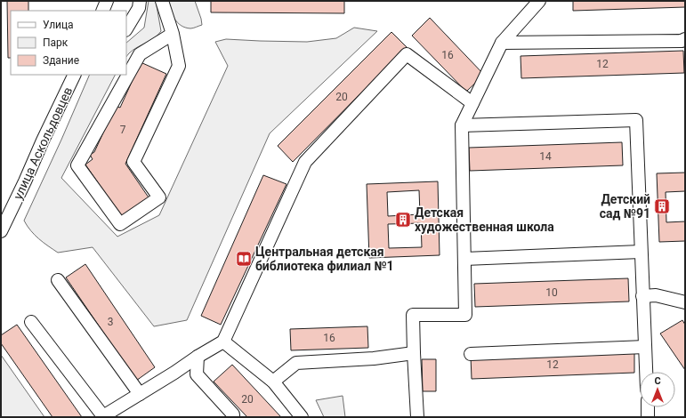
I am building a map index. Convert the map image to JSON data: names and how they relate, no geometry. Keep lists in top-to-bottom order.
{
  "streets": {
    "street": ["улица Аскольдовцев"]
  },
  "places": {
    "building": ["Детский сад №91", "Детская художественная школа"],
    "library": ["Центральная детская библиотека филиал №1"]
  },
  "house_numbers": [
    "16",
    "12",
    "20",
    "7",
    "14",
    "10",
    "3",
    "16",
    "12",
    "20"
  ],
  "legend": ["Улица", "Парк", "Здание"],
  "north": "top"
}
